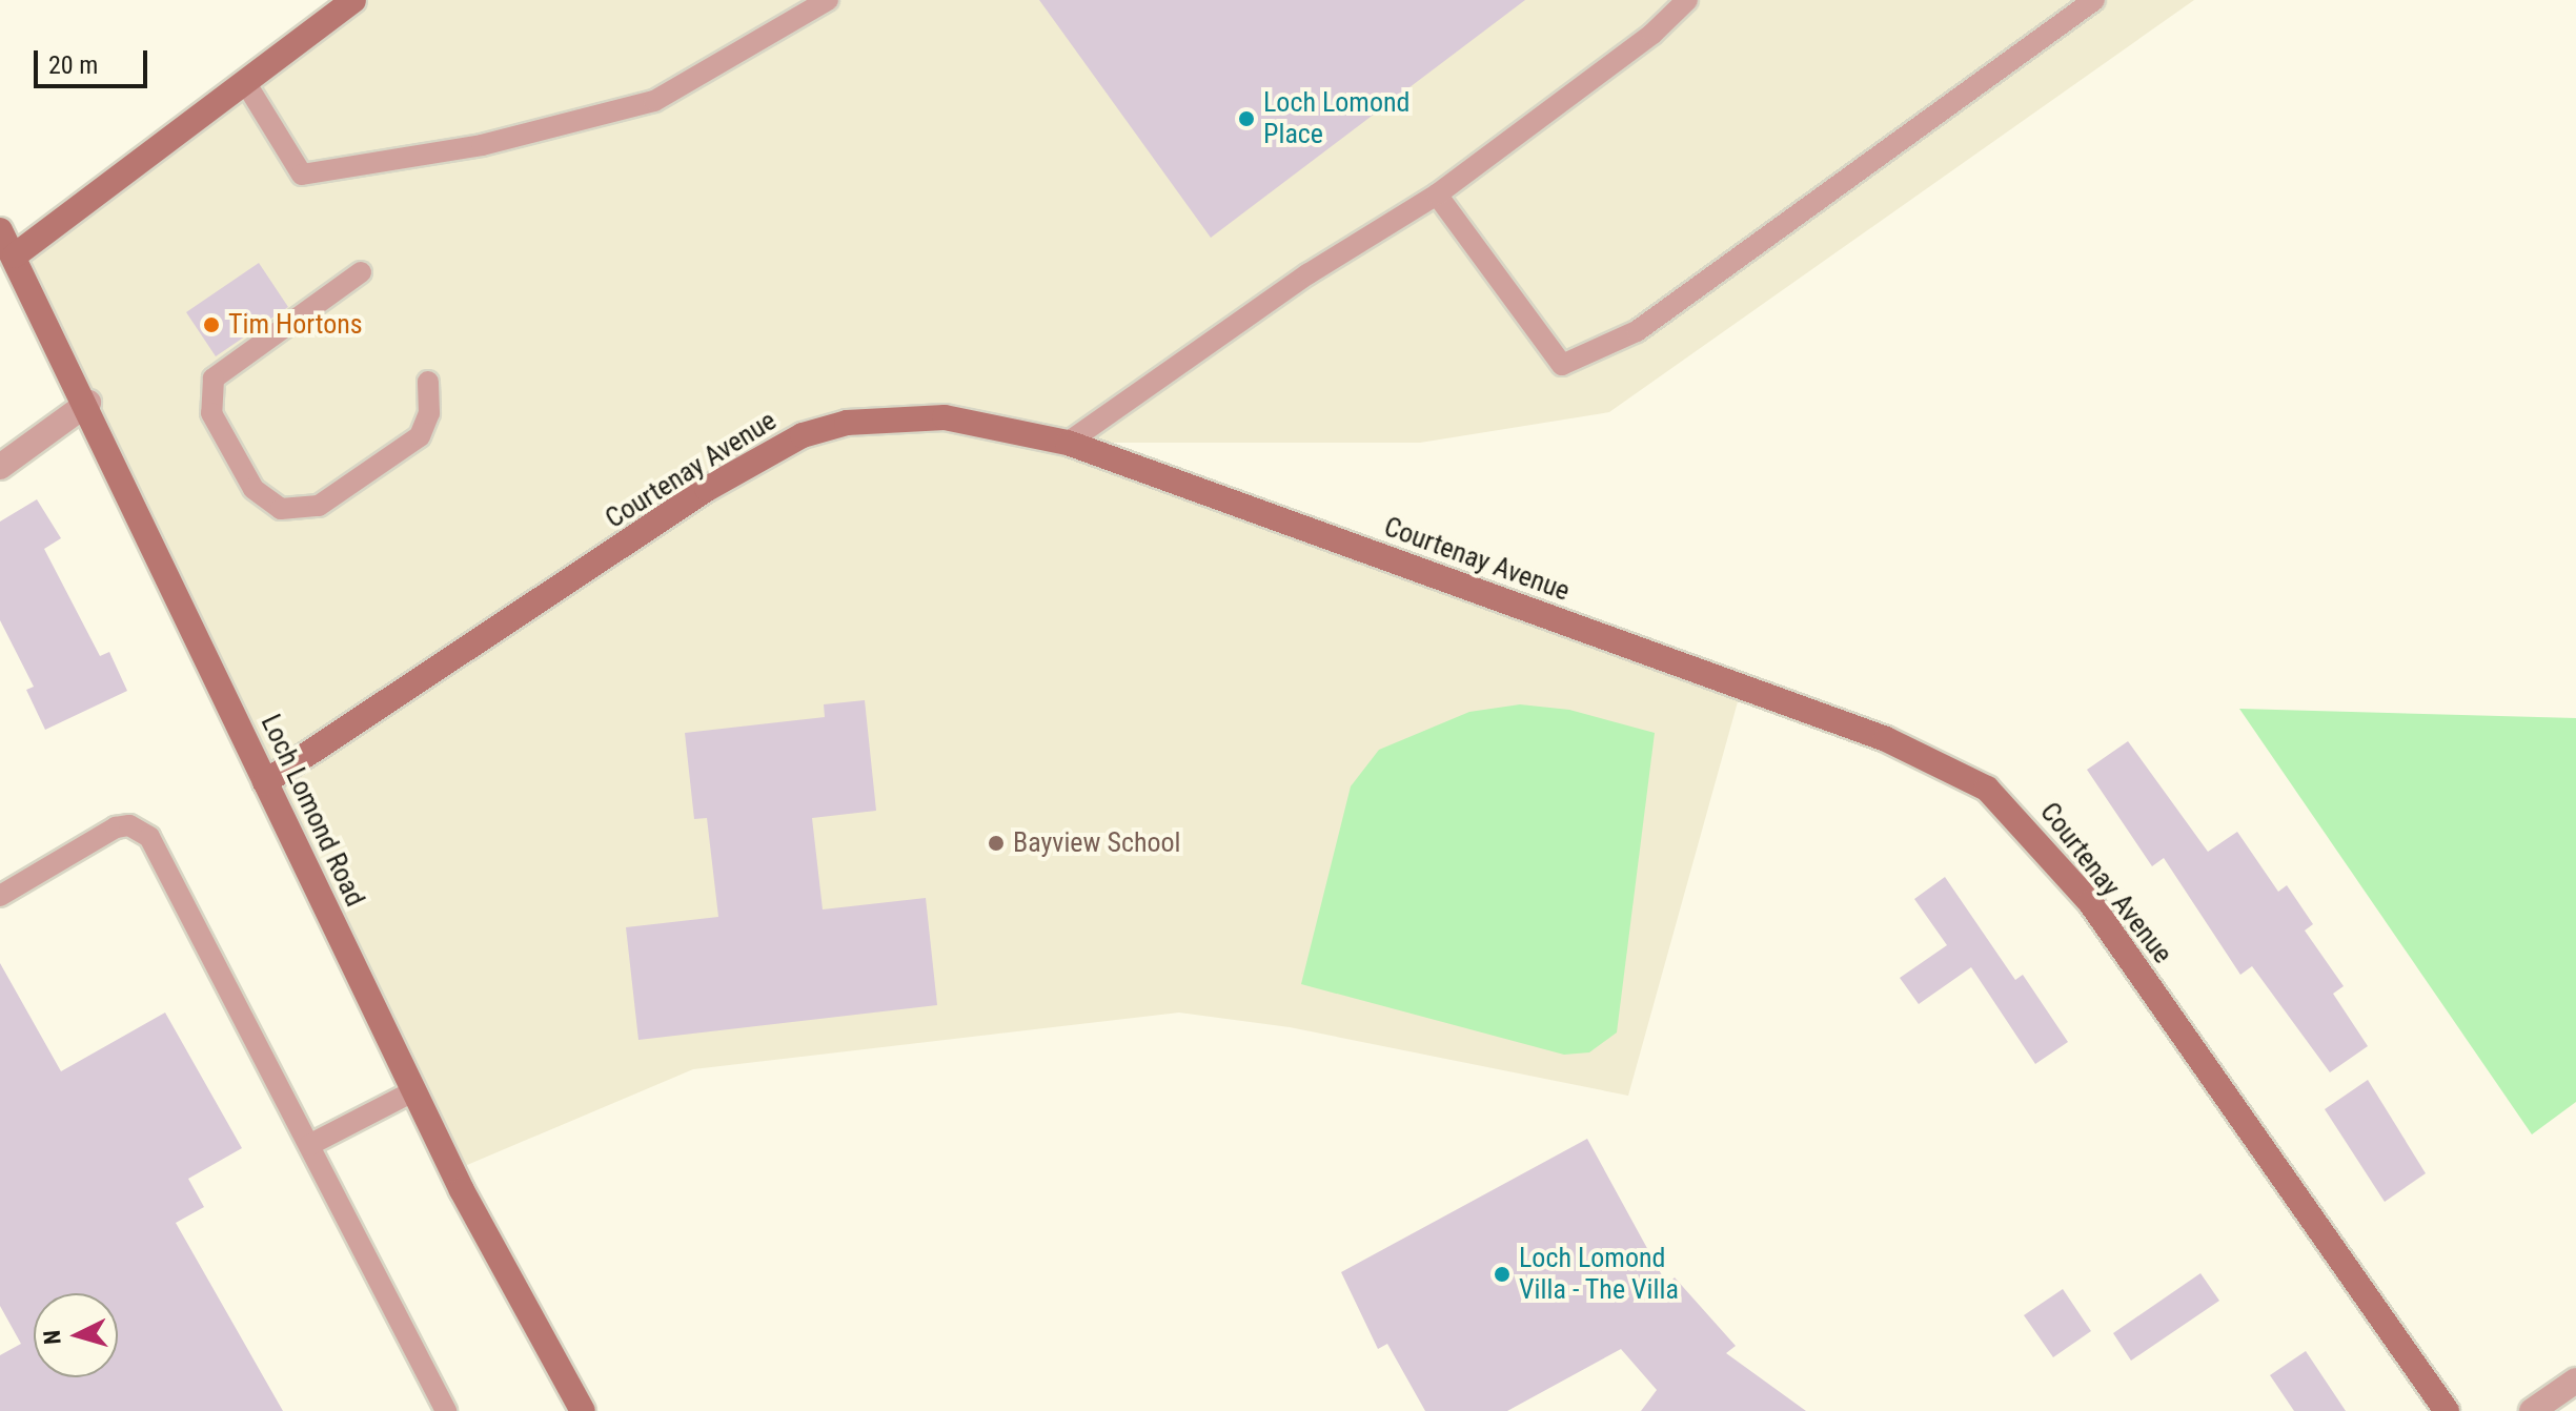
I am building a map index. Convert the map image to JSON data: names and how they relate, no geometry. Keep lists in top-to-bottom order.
{
  "streets": {
    "street": ["Courtenay Avenue", "Loch Lomond Road"]
  },
  "crossings": [
    ["Courtenay Avenue", "Loch Lomond Road"]
  ],
  "places": [
    "Loch Lomond Place",
    "Tim Hortons",
    "Bayview School",
    "Loch Lomond Villa - The Villa"
  ],
  "scale_bar": "20 m",
  "north": "left"
}
